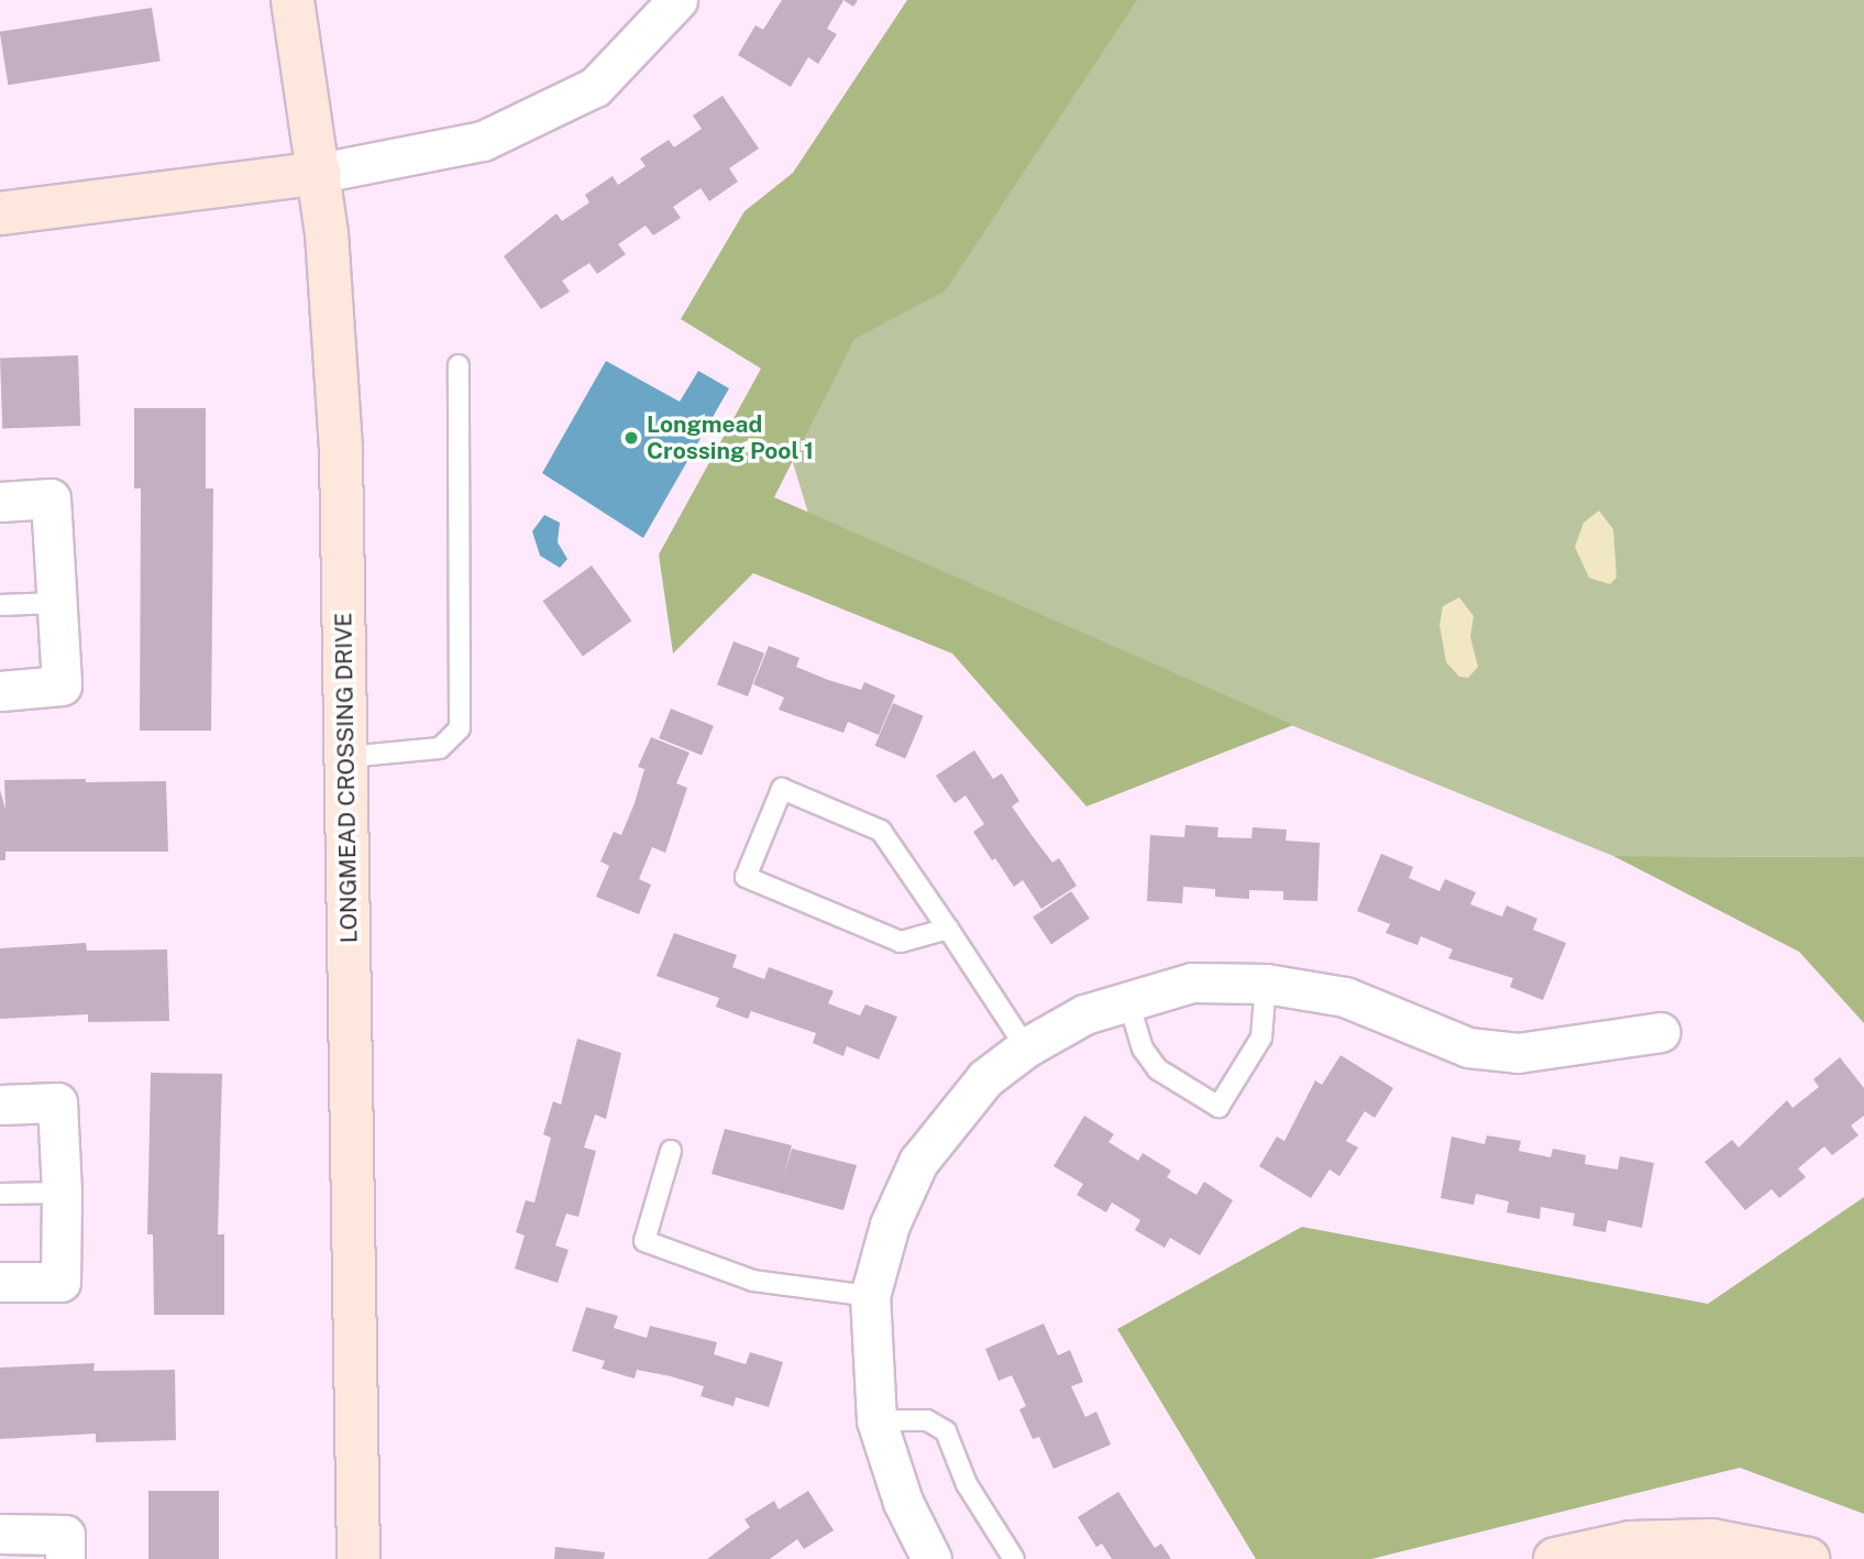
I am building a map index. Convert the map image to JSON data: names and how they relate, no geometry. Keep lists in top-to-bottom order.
{
  "streets": {
    "street": ["LONGMEAD CROSSING DRIVE"]
  },
  "places": ["Longmead Crossing Pool 1"]
}
